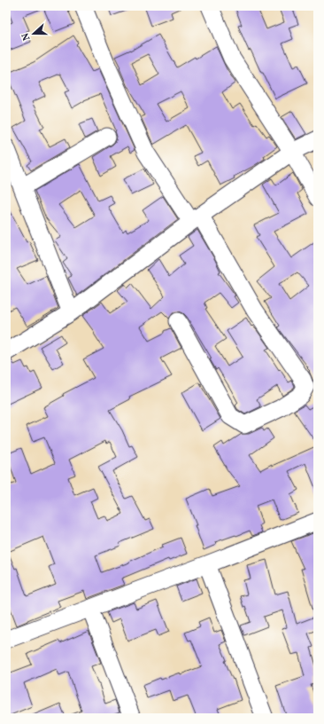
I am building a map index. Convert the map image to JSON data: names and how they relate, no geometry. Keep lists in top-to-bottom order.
{
  "north": "left"
}
